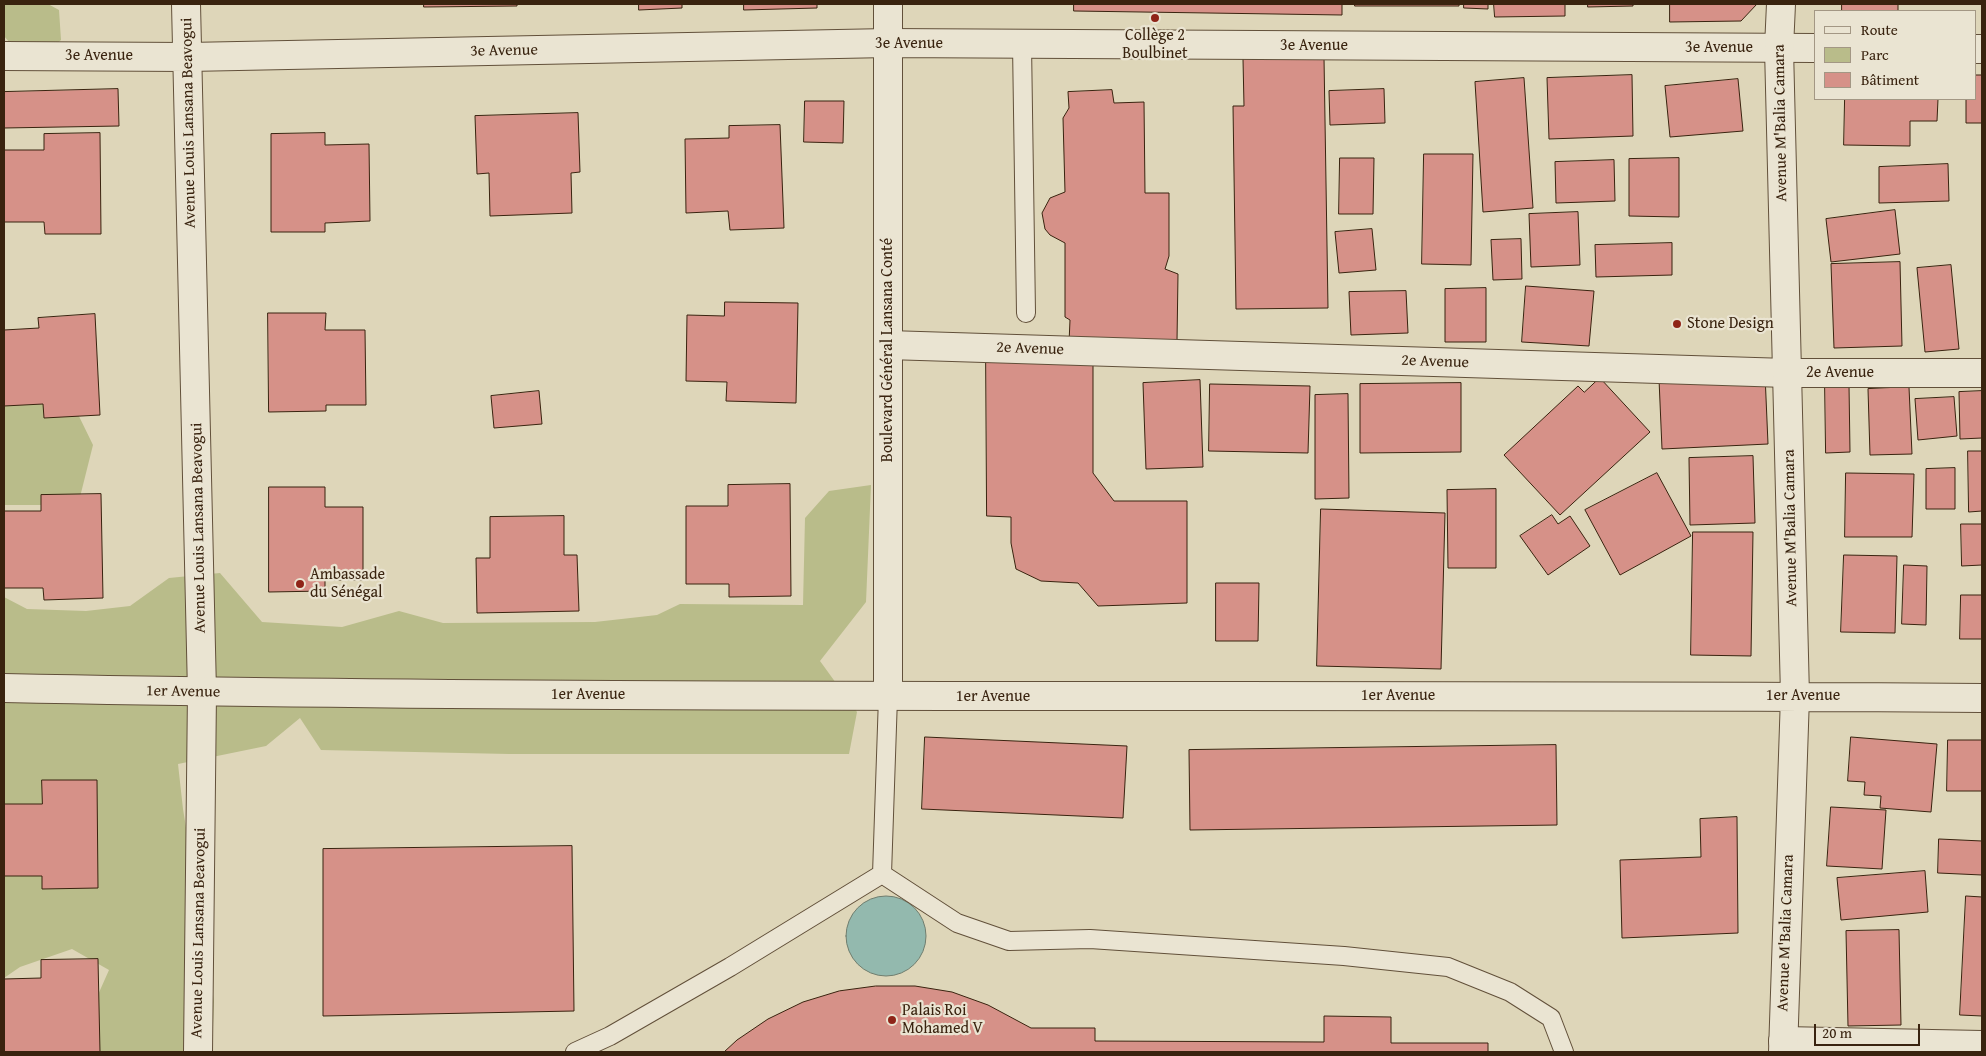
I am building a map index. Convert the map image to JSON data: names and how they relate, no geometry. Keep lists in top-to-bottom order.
{
  "streets": {
    "street": [
      "3e Avenue",
      "Avenue Louis Lansana Beavogui",
      "Avenue M'Balia Camara",
      "2e Avenue",
      "Boulevard Général Lansana Conté",
      "1er Avenue"
    ]
  },
  "crossings": [
    ["3e Avenue", "Avenue Louis Lansana Beavogui"],
    ["3e Avenue", "Avenue M'Balia Camara"],
    ["3e Avenue", "Boulevard Général Lansana Conté"],
    ["Avenue Louis Lansana Beavogui", "1er Avenue"],
    ["Avenue M'Balia Camara", "2e Avenue"],
    ["Avenue M'Balia Camara", "1er Avenue"],
    ["2e Avenue", "Boulevard Général Lansana Conté"],
    ["Boulevard Général Lansana Conté", "1er Avenue"]
  ],
  "places": [
    "Collège 2 Boulbinet",
    "Stone Design",
    "Ambassade du Sénégal",
    "Palais Roi Mohamed V"
  ],
  "legend": ["Route", "Parc", "Bâtiment"],
  "scale_bar": "20 m"
}
